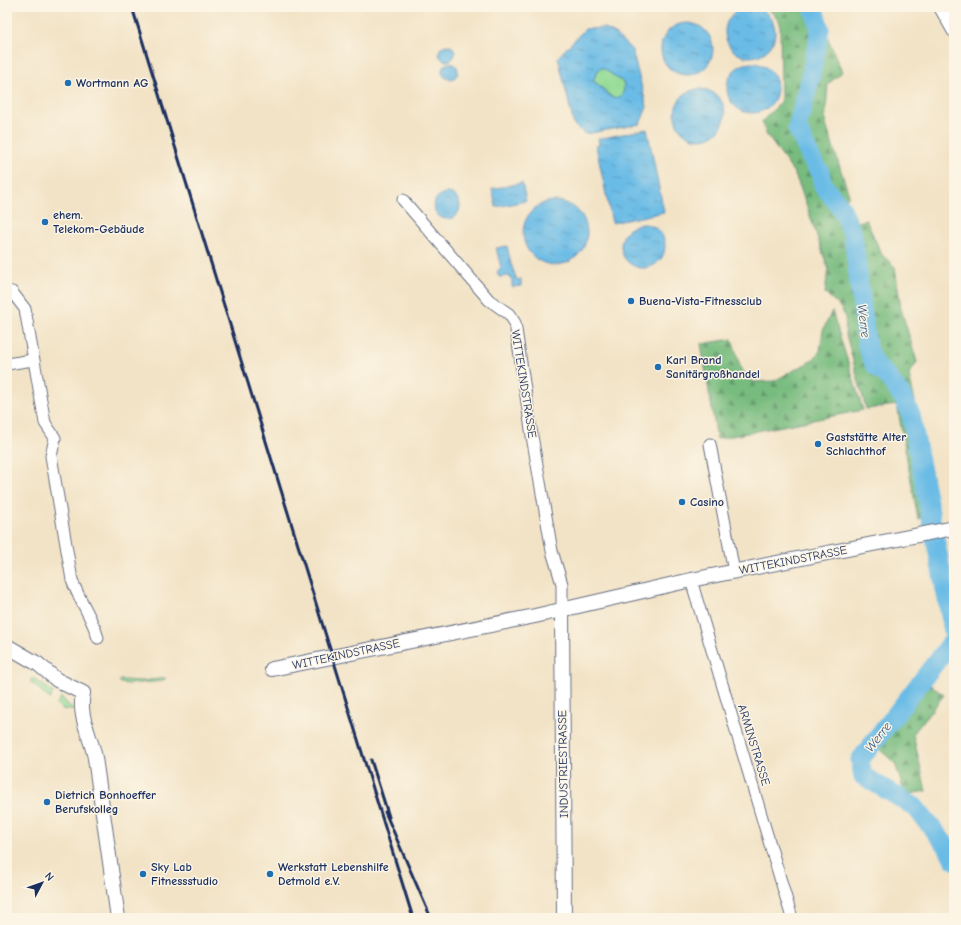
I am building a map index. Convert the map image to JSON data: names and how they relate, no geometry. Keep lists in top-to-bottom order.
{
  "streets": {
    "street": ["WITTEKINDSTRASSE", "ARMINSTRASSE", "INDUSTRIESTRASSE"]
  },
  "crossings": [
    ["WITTEKINDSTRASSE", "ARMINSTRASSE"],
    ["WITTEKINDSTRASSE", "INDUSTRIESTRASSE"]
  ],
  "water": ["Werre"],
  "places": [
    "Wortmann AG",
    "ehem. Telekom-Gebäude",
    "Buena-Vista-Fitnessclub",
    "Karl Brand Sanitärgroßhandel",
    "Gaststätte Alter Schlachthof",
    "Casino",
    "Dietrich Bonhoeffer Berufskolleg",
    "Sky Lab Fitnessstudio",
    "Werkstatt Lebenshilfe Detmold e.V."
  ],
  "north": "top right"
}
